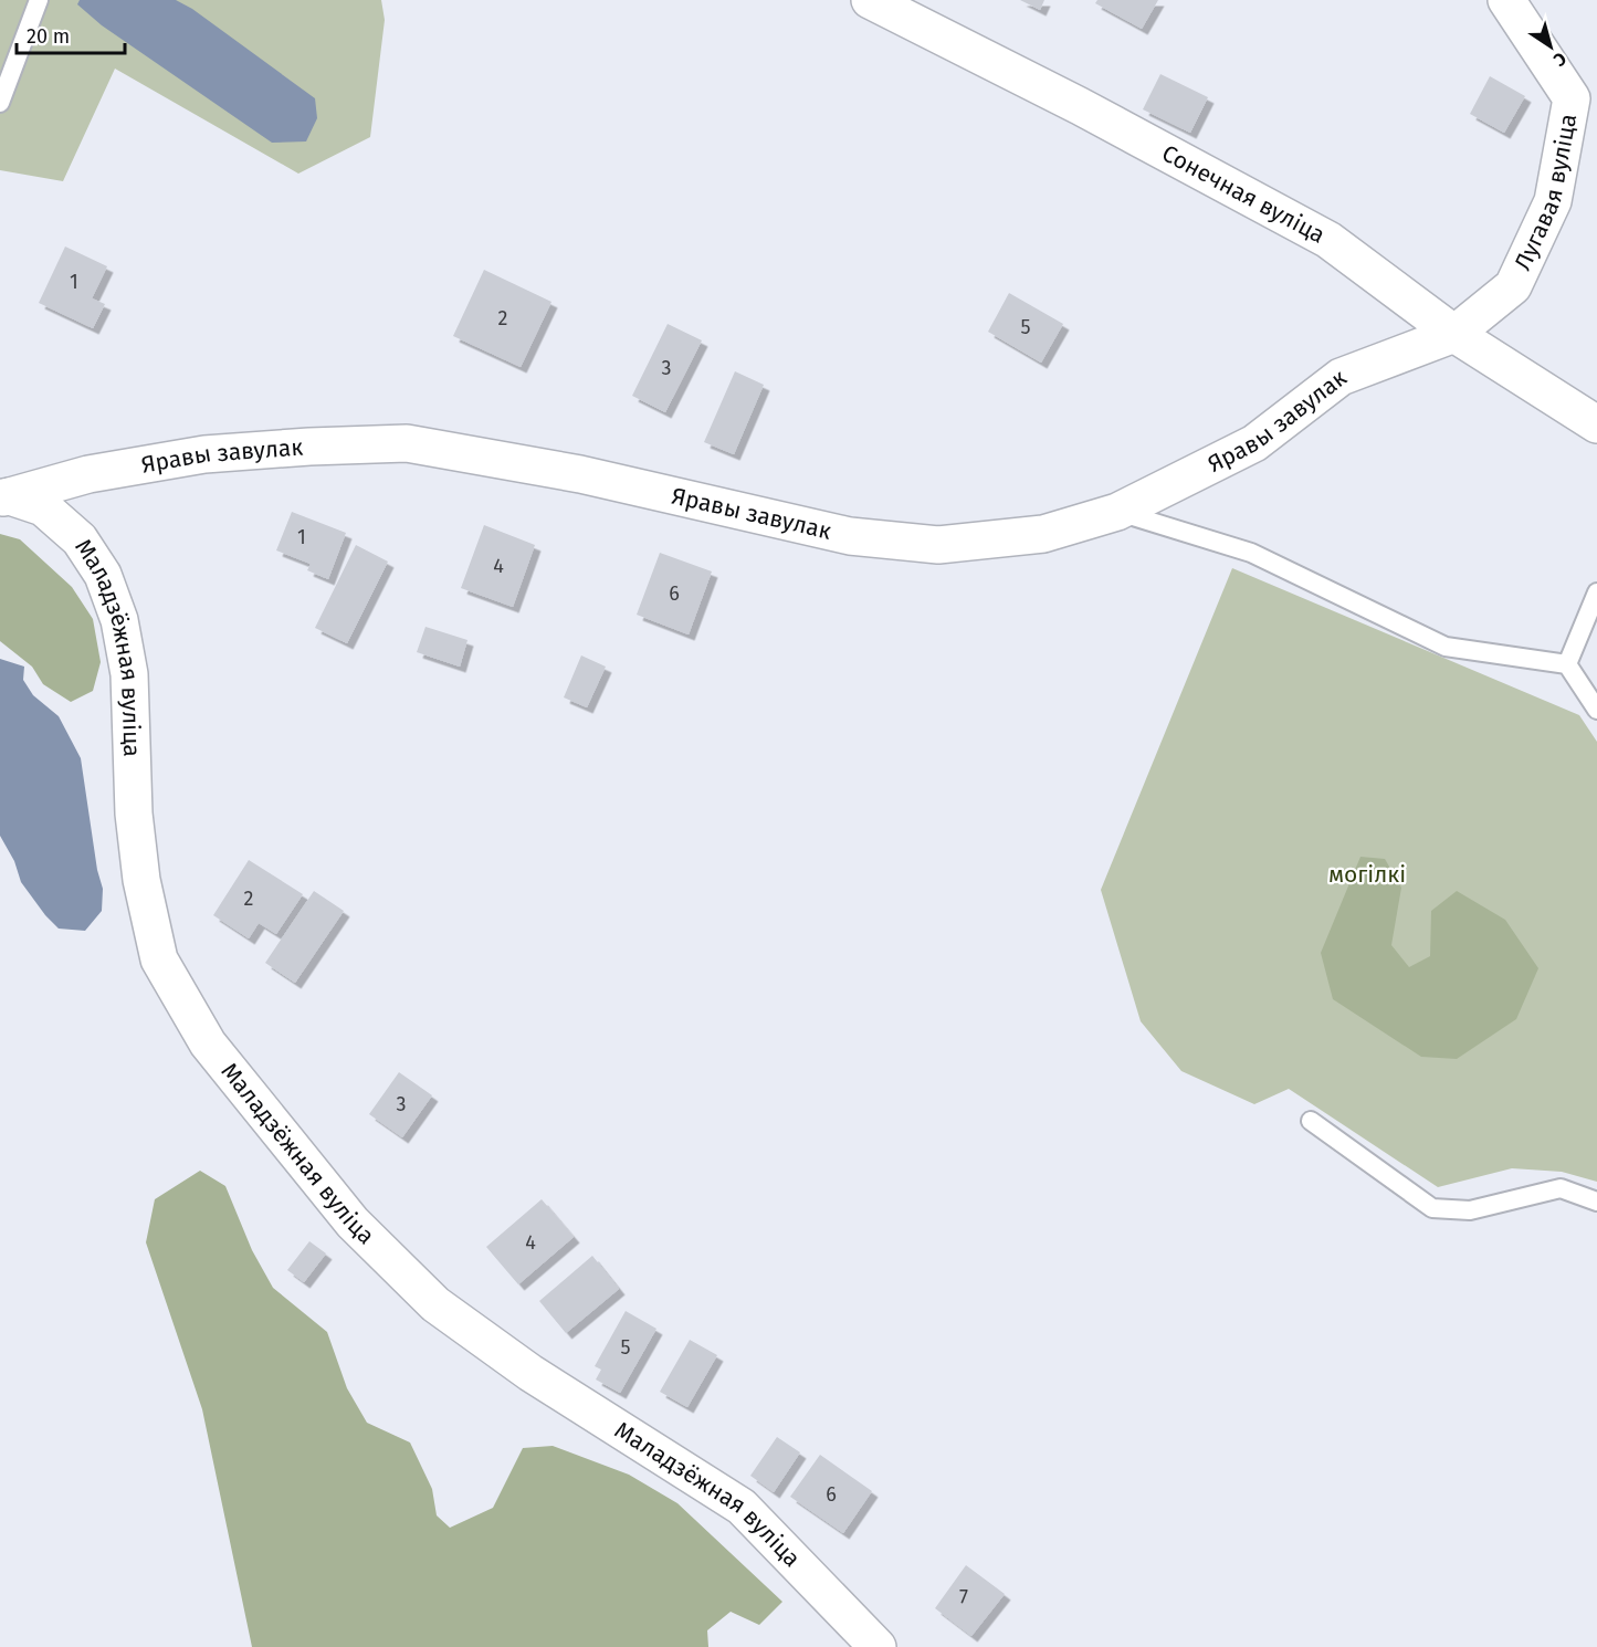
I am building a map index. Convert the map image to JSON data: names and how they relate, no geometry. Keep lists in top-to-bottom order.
{
  "streets": {
    "street": [
      "Лугавая вуліца",
      "Сонечная вуліца",
      "Яравы завулак",
      "Маладзёжная вуліца"
    ]
  },
  "crossings": [
    ["Лугавая вуліца", "Сонечная вуліца"],
    ["Лугавая вуліца", "Яравы завулак"],
    ["Сонечная вуліца", "Яравы завулак"],
    ["Яравы завулак", "Маладзёжная вуліца"]
  ],
  "parks": ["могілкі"],
  "house_numbers": [
    "1",
    "2",
    "5",
    "3",
    "1",
    "4",
    "6",
    "2",
    "3",
    "4",
    "5",
    "6",
    "7"
  ],
  "scale_bar": "20 m",
  "north": "bottom right"
}
